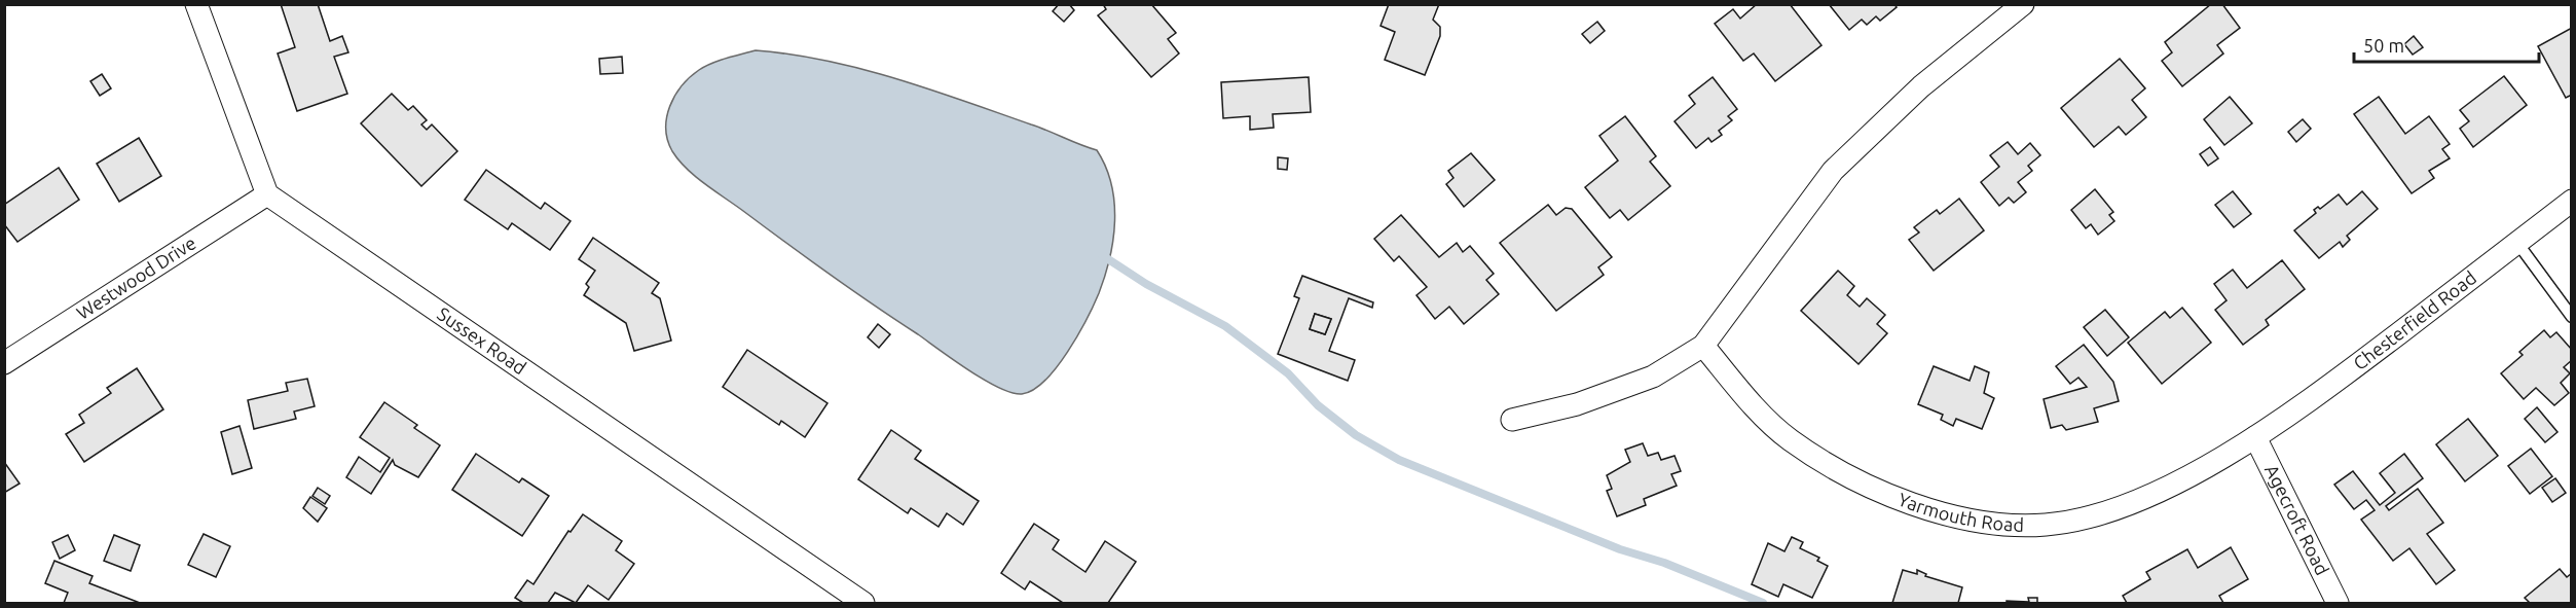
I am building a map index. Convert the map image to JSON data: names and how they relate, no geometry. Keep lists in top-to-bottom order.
{
  "streets": {
    "street": [
      "Westwood Drive",
      "Chesterfield Road",
      "Sussex Road",
      "Yarmouth Road",
      "Agecroft Road"
    ]
  },
  "crossings": [
    ["Westwood Drive", "Sussex Road"],
    ["Chesterfield Road", "Yarmouth Road"],
    ["Chesterfield Road", "Agecroft Road"],
    ["Yarmouth Road", "Agecroft Road"]
  ],
  "scale_bar": "50 m"
}
